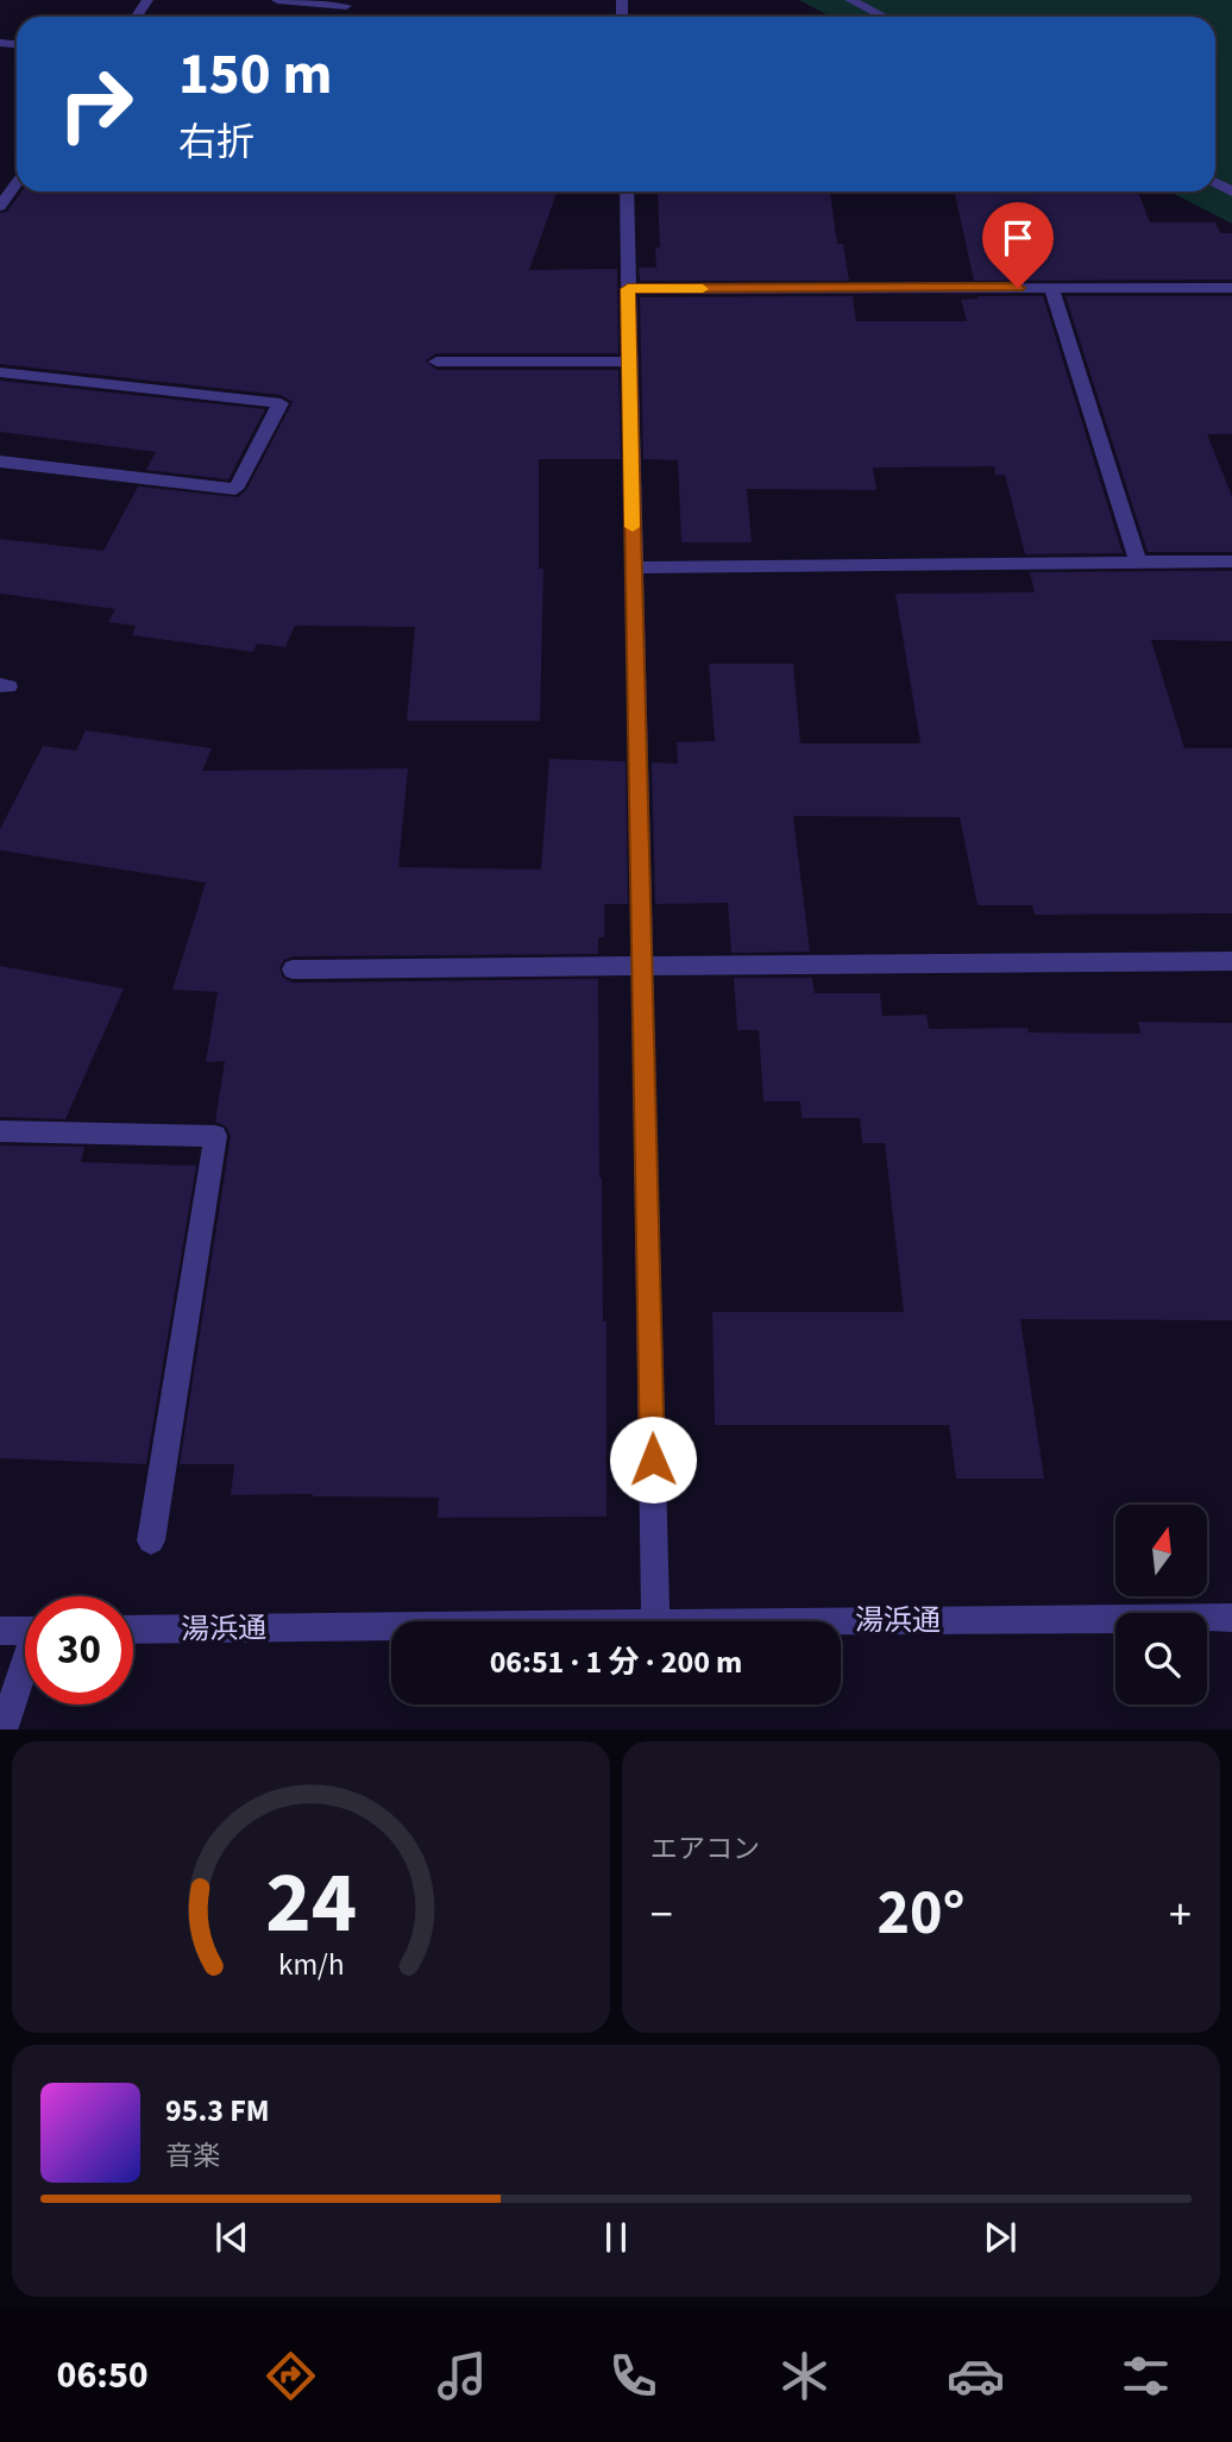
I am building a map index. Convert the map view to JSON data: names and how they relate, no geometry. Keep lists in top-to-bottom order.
{
  "streets": {
    "street": ["湯浜通"]
  },
  "north": "top",
  "page": {
    "turn": ["150 m", "右折"],
    "limit": "30",
    "trip": "06:51 · 1 分 · 200 m",
    "tile": "エアコン",
    "heat": ["−", "20°", "+"],
    "song": ["95.3 FM", "音楽"],
    "tabs": "06:50",
    "gauge": ["24", "km/h"]
  }
}
